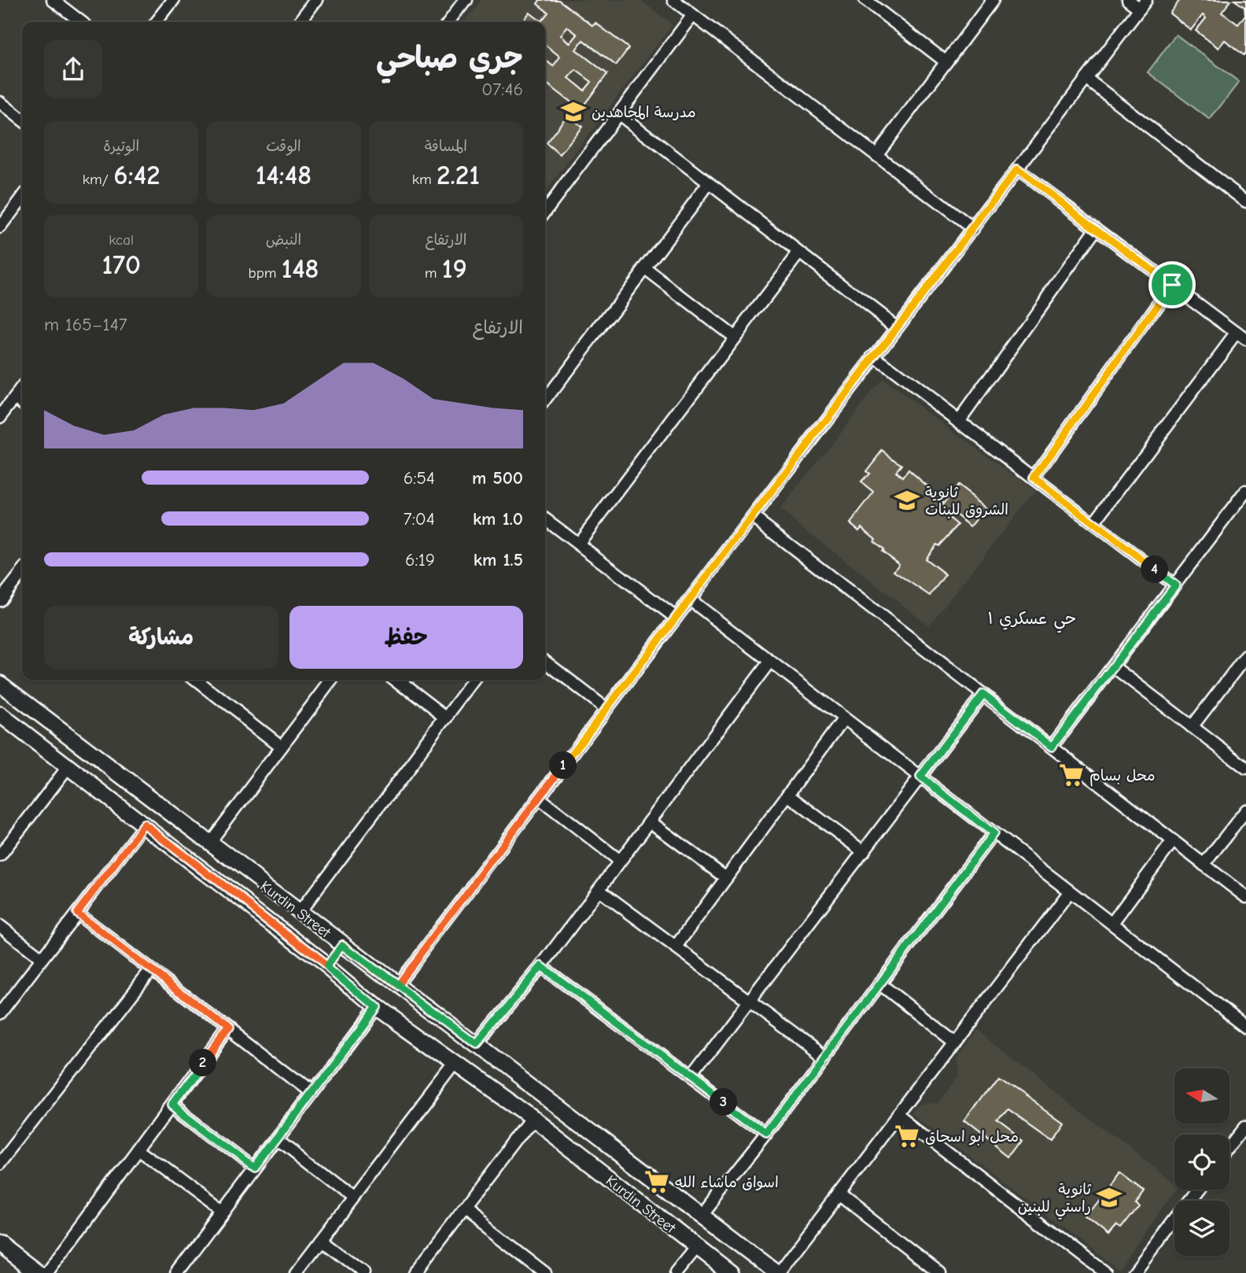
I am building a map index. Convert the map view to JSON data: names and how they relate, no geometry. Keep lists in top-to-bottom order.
{
  "streets": {
    "main road": ["Kurdin Street"]
  },
  "districts": ["حي عسكري ١"],
  "places": {
    "school or university": ["مدرسة المجاهدين", "ثانوية الشروق للبنات", "ثانوية راستي للبنين"],
    "supermarket": ["محل بسام", "محل ابو اسحاق", "اسواق ماشاء الله"]
  },
  "north": "left",
  "page": {
    "heading": ["جري صباحي", "07:46"],
    "stats": [
      ["المسافة", "2.21 km"],
      ["الوقت", "14:48"],
      ["الوتيرة", "6:42 /km"],
      ["الارتفاع", "19 m"],
      ["النبض", "148 bpm"],
      ["kcal", "170"]
    ],
    "chart": ["الارتفاع", "147–165 m"],
    "list": [
      {
        "name": "500 m",
        "note": "6:54"
      },
      {
        "name": "1.0 km",
        "note": "7:04"
      },
      {
        "name": "1.5 km",
        "note": "6:19"
      }
    ],
    "pins": [
      "4",
      "1",
      "2",
      "3"
    ],
    "buttons": ["حفظ", "مشاركة"]
  }
}
